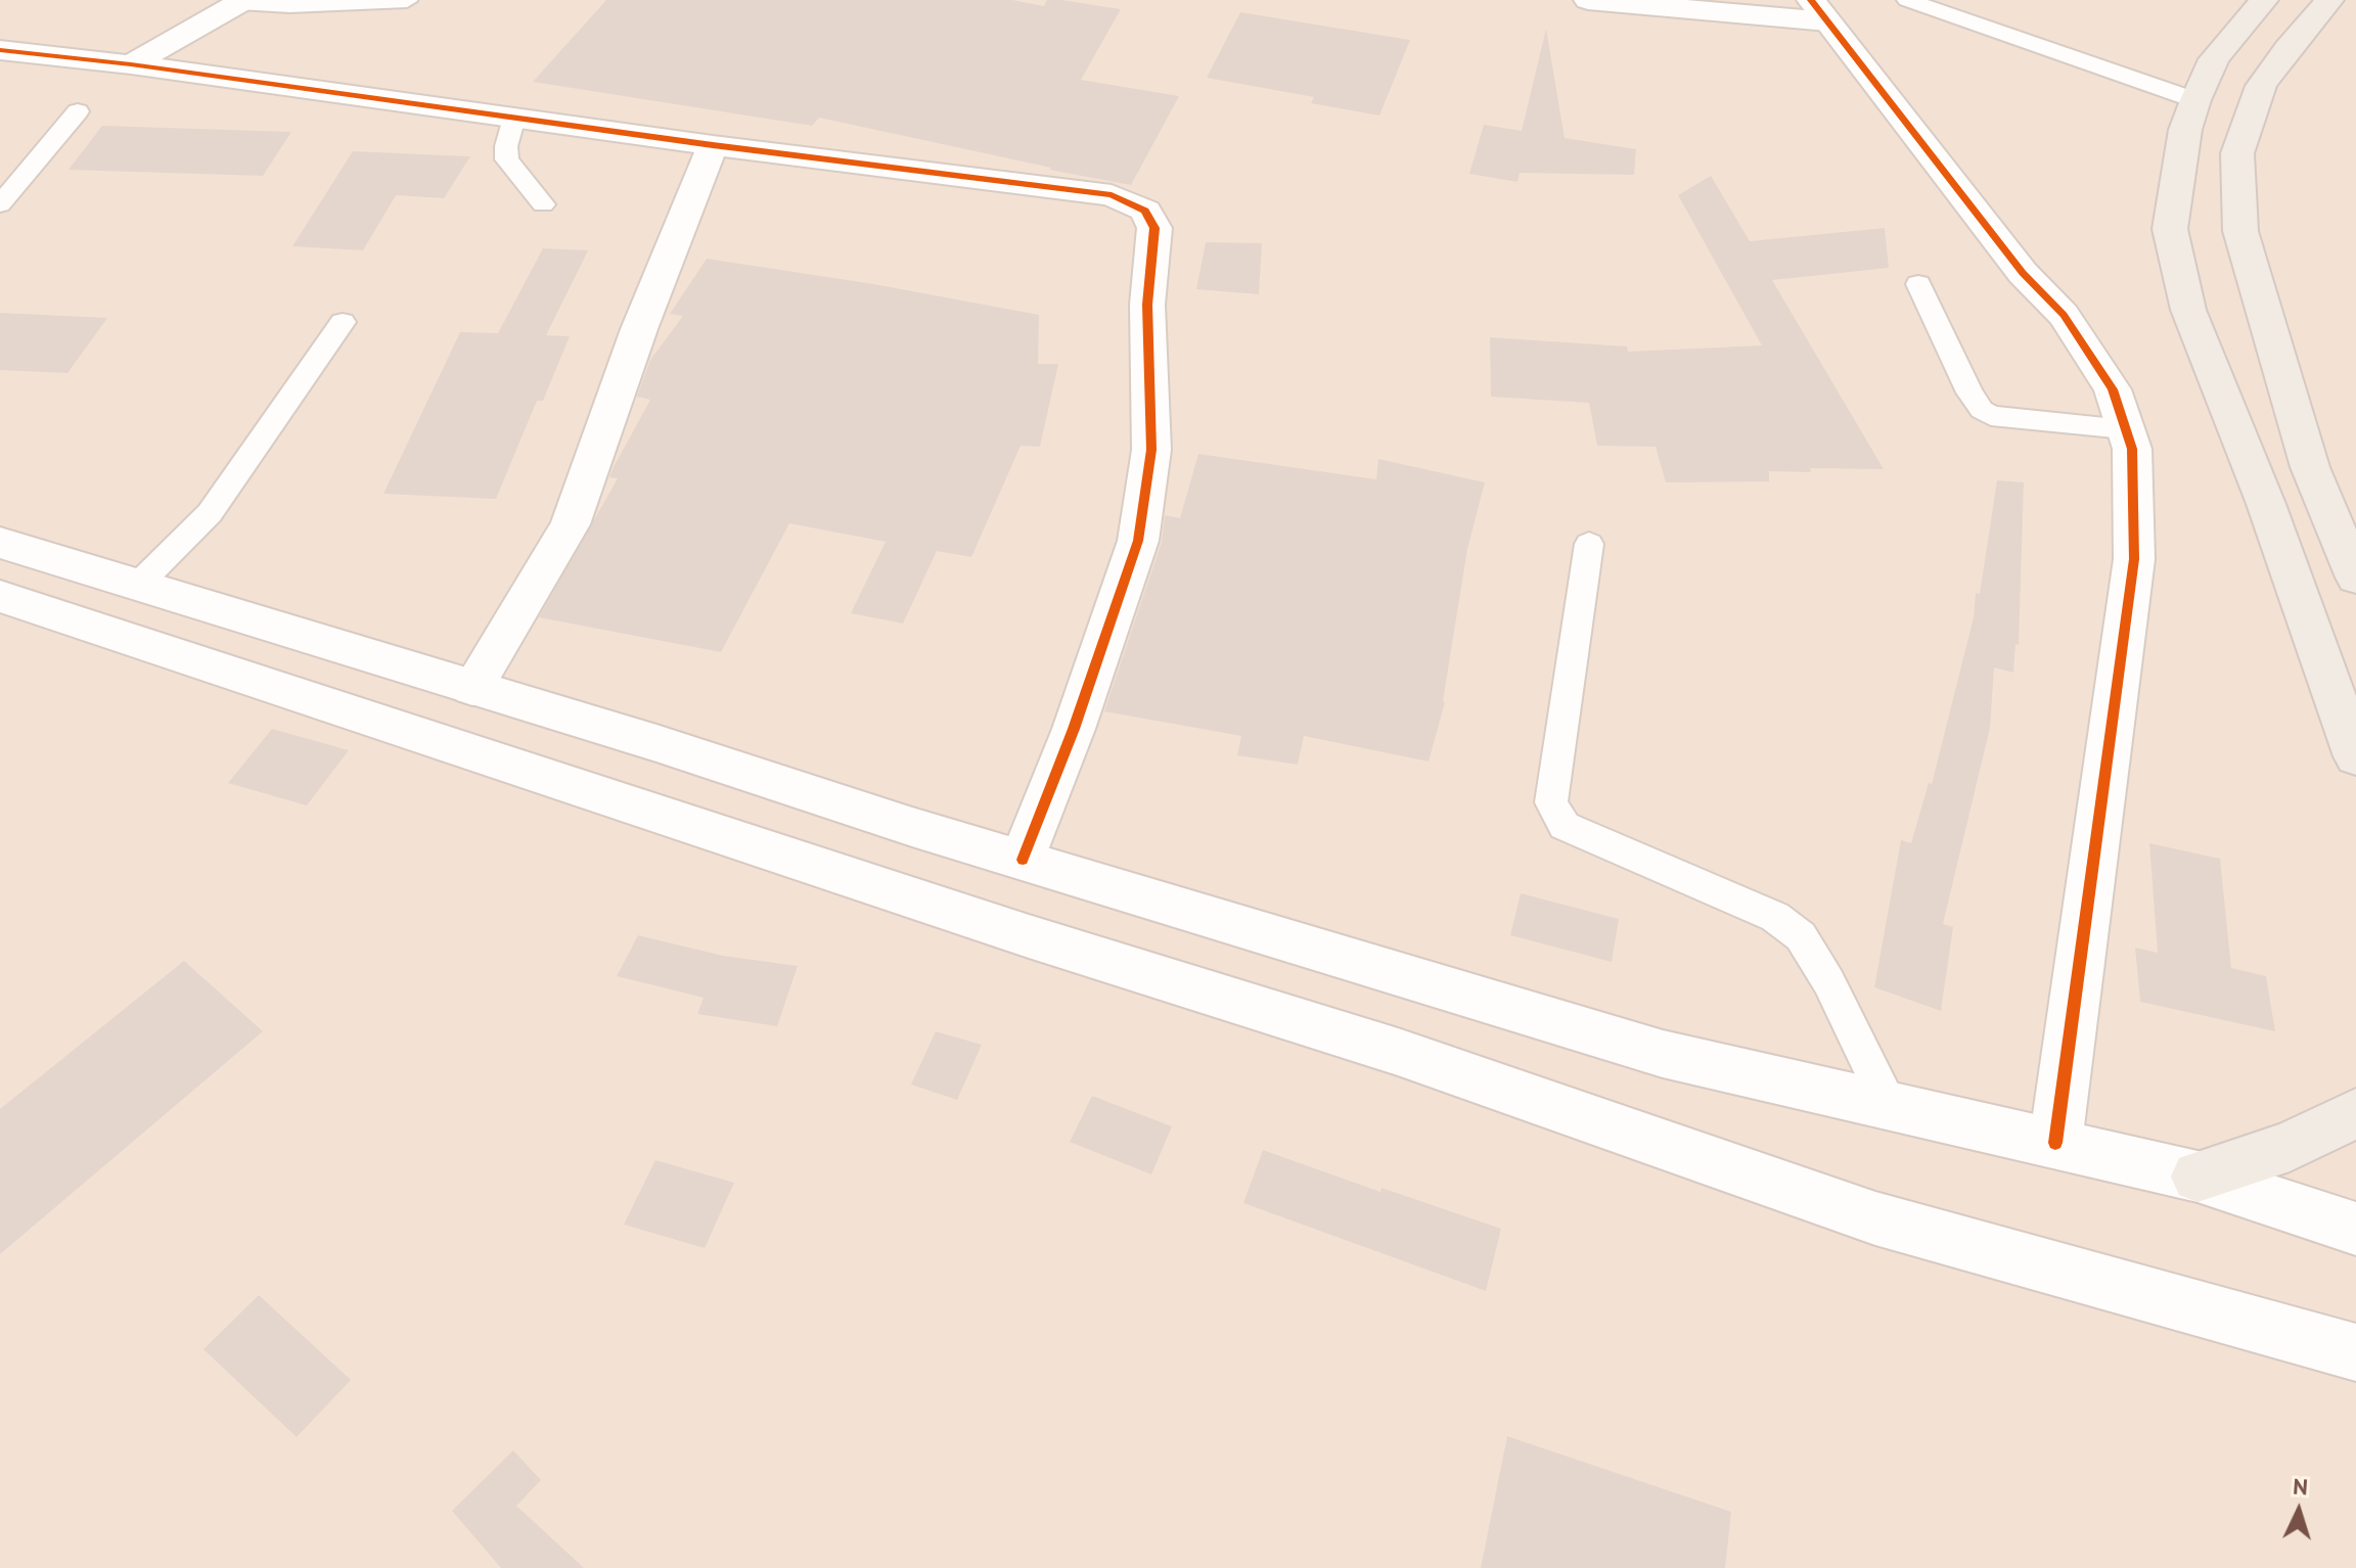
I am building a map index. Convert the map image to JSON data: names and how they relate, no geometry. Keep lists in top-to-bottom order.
{
  "north": "top"
}
